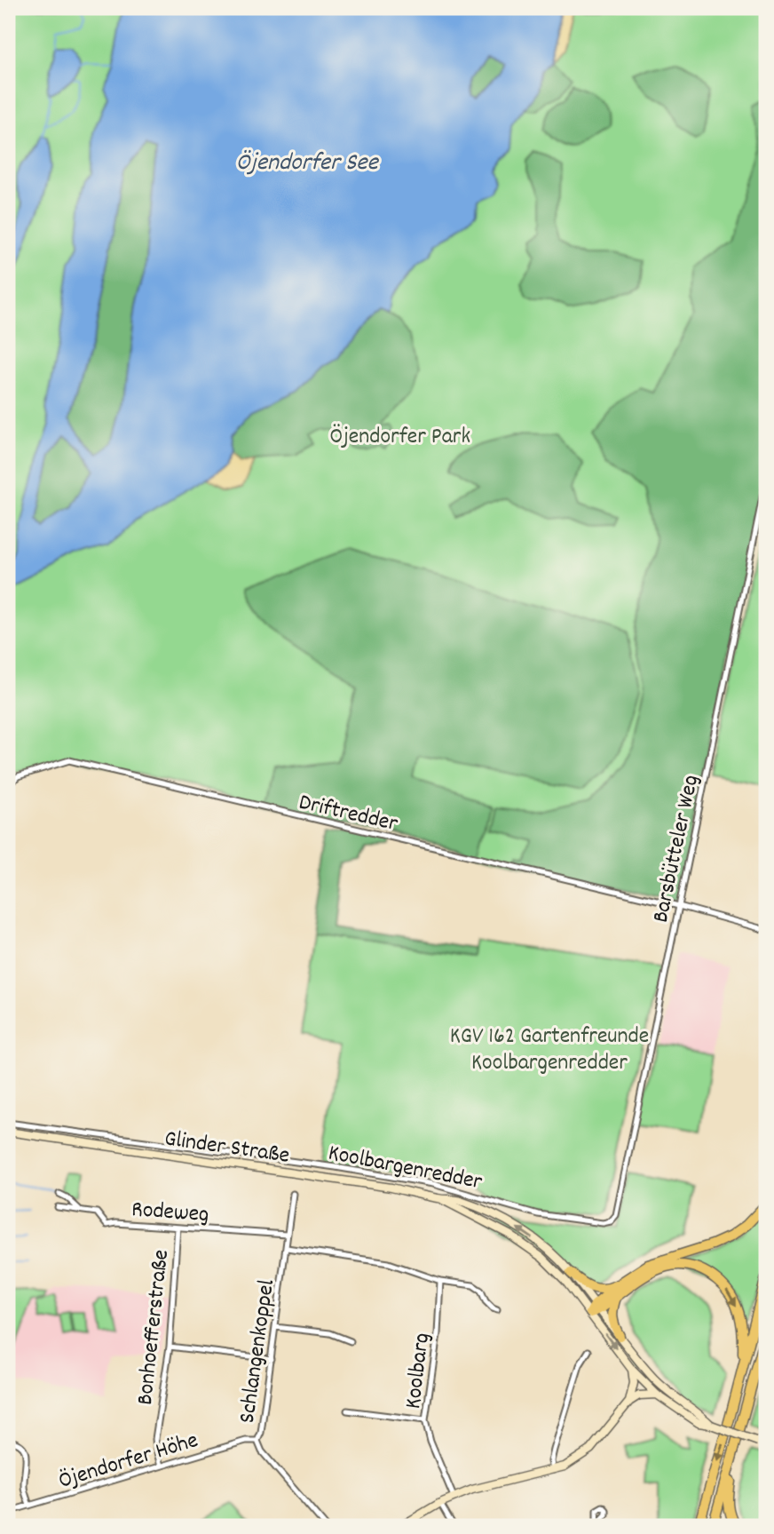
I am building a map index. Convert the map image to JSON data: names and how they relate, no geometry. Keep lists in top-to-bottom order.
{
  "streets": {
    "main road": ["Glinder Straße"],
    "street": [
      "Driftredder",
      "Barsbütteler Weg",
      "Koolbargenredder",
      "Rodeweg",
      "Bonhoefferstraße",
      "Schlangenkoppel",
      "Koolbarg",
      "Öjendorfer Höhe"
    ]
  },
  "crossings": [
    ["Driftredder", "Barsbütteler Weg"],
    ["Barsbütteler Weg", "Koolbargenredder"],
    ["Rodeweg", "Bonhoefferstraße"],
    ["Rodeweg", "Schlangenkoppel"],
    ["Bonhoefferstraße", "Öjendorfer Höhe"],
    ["Schlangenkoppel", "Öjendorfer Höhe"]
  ],
  "water": ["Öjendorfer See"],
  "parks": ["Öjendorfer Park", "KGV 162 Gartenfreunde Koolbargenredder"]
}
